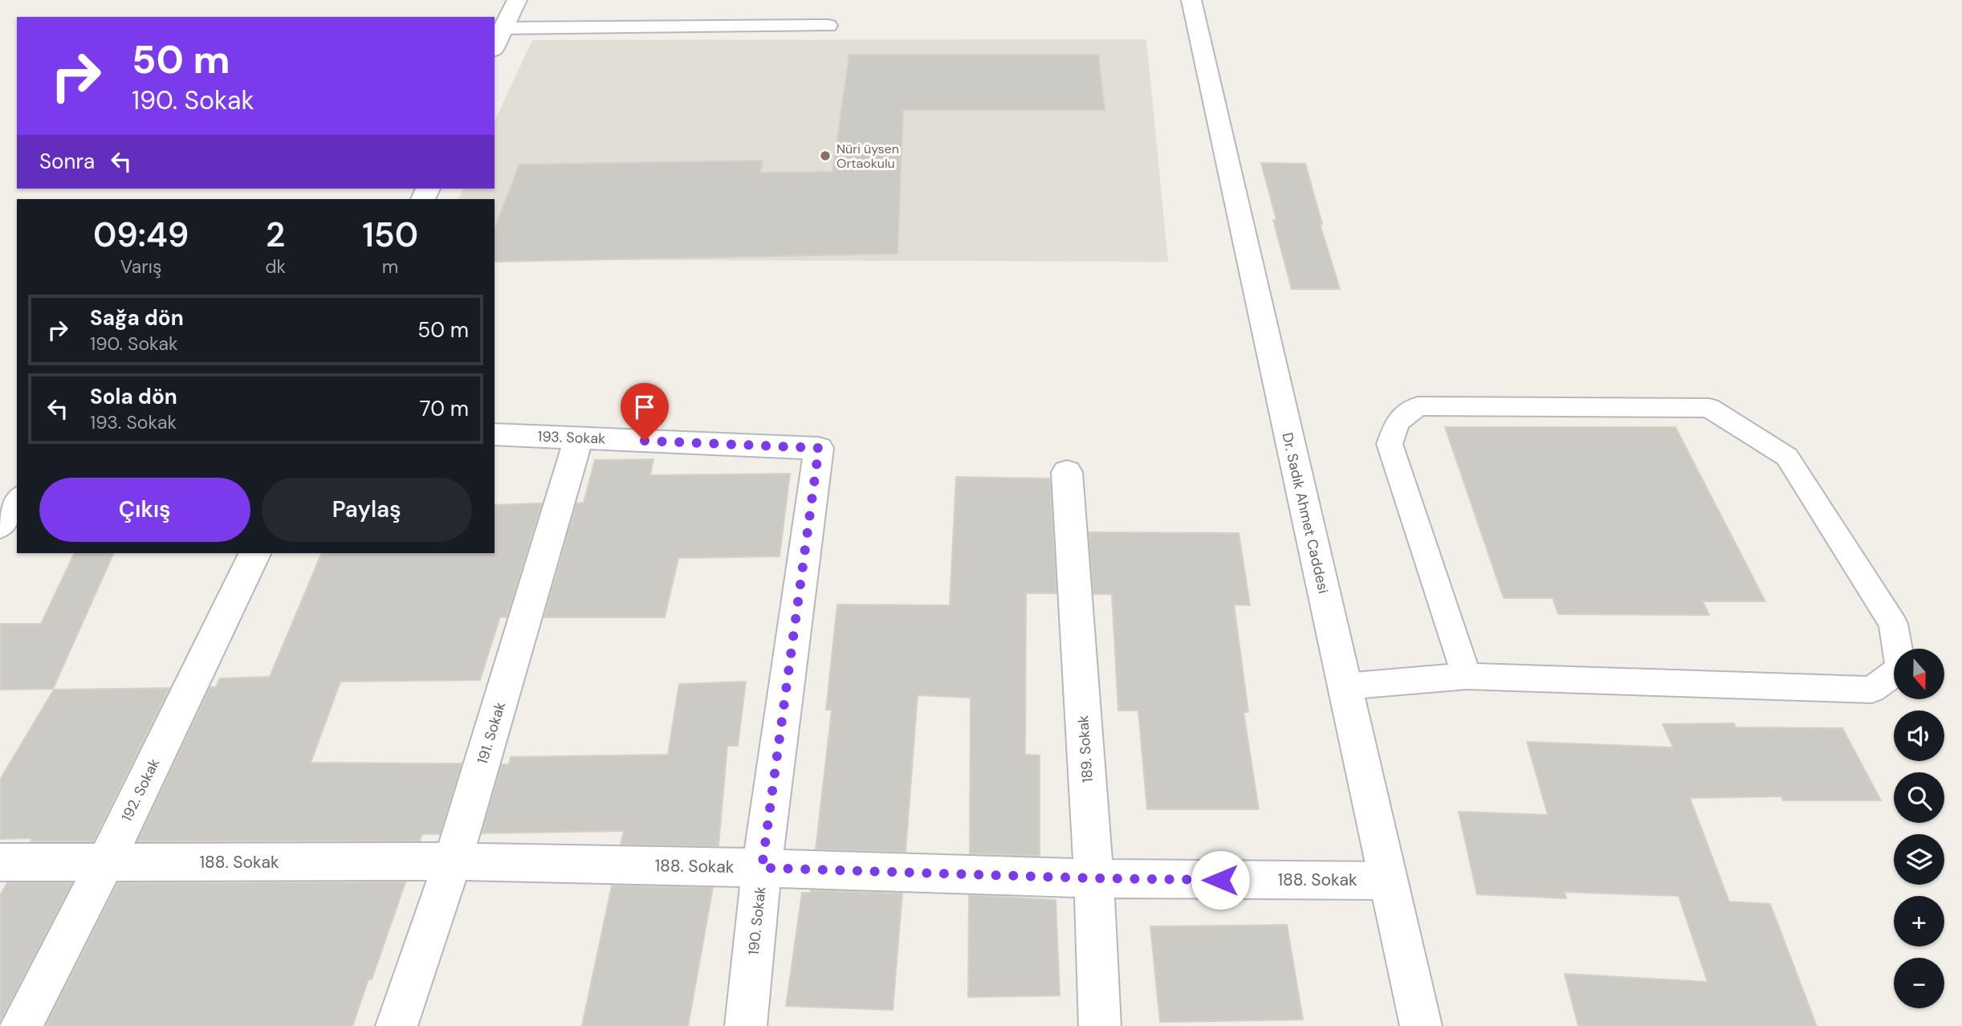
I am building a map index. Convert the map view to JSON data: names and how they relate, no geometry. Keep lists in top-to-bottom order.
{
  "streets": {
    "street": [
      "193. Sokak",
      "Dr. Sadık Ahmet Caddesi",
      "191. Sokak",
      "189. Sokak",
      "192. Sokak",
      "188. Sokak",
      "190. Sokak"
    ]
  },
  "crossings": [
    ["193. Sokak", "191. Sokak"],
    ["193. Sokak", "190. Sokak"],
    ["Dr. Sadık Ahmet Caddesi", "188. Sokak"],
    ["191. Sokak", "188. Sokak"],
    ["189. Sokak", "188. Sokak"],
    ["192. Sokak", "188. Sokak"],
    ["188. Sokak", "190. Sokak"]
  ],
  "places": ["Nüri üysen Ortaokulu"],
  "north": "bottom",
  "page": {
    "turn": ["50 m", "190. Sokak"],
    "then": "Sonra",
    "eta": [
      "09:49",
      "Varış",
      "2",
      "dk",
      "150",
      "m"
    ],
    "list": [
      {
        "name": "Sağa dön",
        "note": "190. Sokak",
        "value": "50 m"
      },
      {
        "name": "Sola dön",
        "note": "193. Sokak",
        "value": "70 m"
      }
    ],
    "buttons": ["Çıkış", "Paylaş"],
    "map_buttons": ["+", "−"]
  }
}
